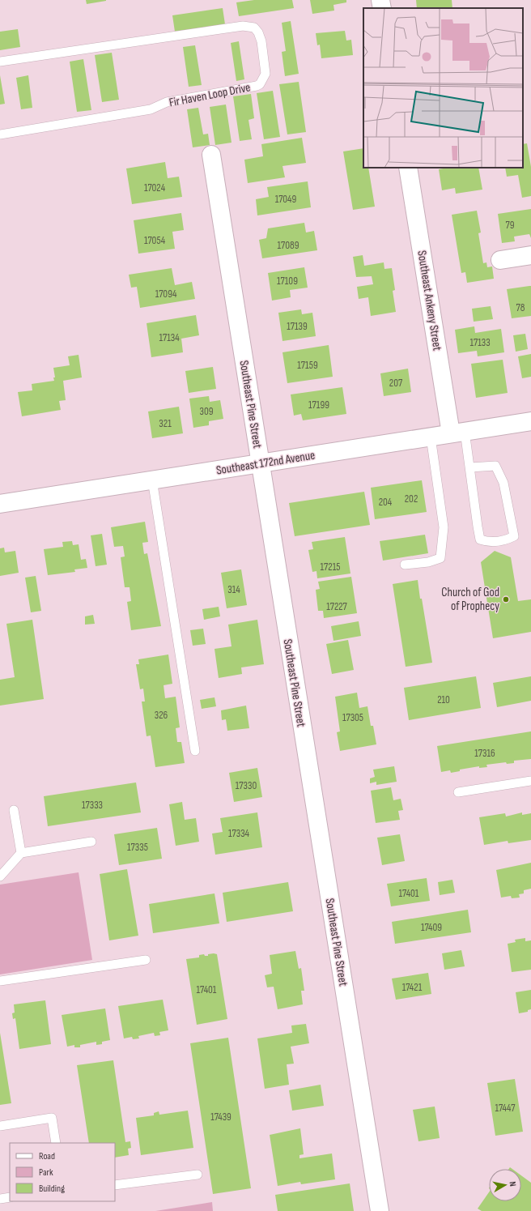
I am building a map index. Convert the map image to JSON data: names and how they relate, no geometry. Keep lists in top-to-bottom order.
{
  "streets": {
    "street": ["Southeast Ankeny Street", "Southeast Pine Street", "Southeast 172nd Avenue"],
    "lane": ["Fir Haven Loop Drive"]
  },
  "crossings": [
    ["Southeast Ankeny Street", "Southeast 172nd Avenue"],
    ["Southeast Pine Street", "Southeast 172nd Avenue"]
  ],
  "places": ["Church of God of Prophecy"],
  "house_numbers": [
    "17024",
    "17049",
    "79",
    "17054",
    "17089",
    "17109",
    "17094",
    "78",
    "17139",
    "17134",
    "17133",
    "17159",
    "207",
    "17199",
    "309",
    "321",
    "202",
    "204",
    "17215",
    "314",
    "17227",
    "210",
    "326",
    "17305",
    "17316",
    "17330",
    "17333",
    "17334",
    "17335",
    "17401",
    "17409",
    "17421",
    "17401",
    "17447",
    "17439"
  ],
  "legend": ["Road", "Park", "Building"],
  "north": "right"
}
